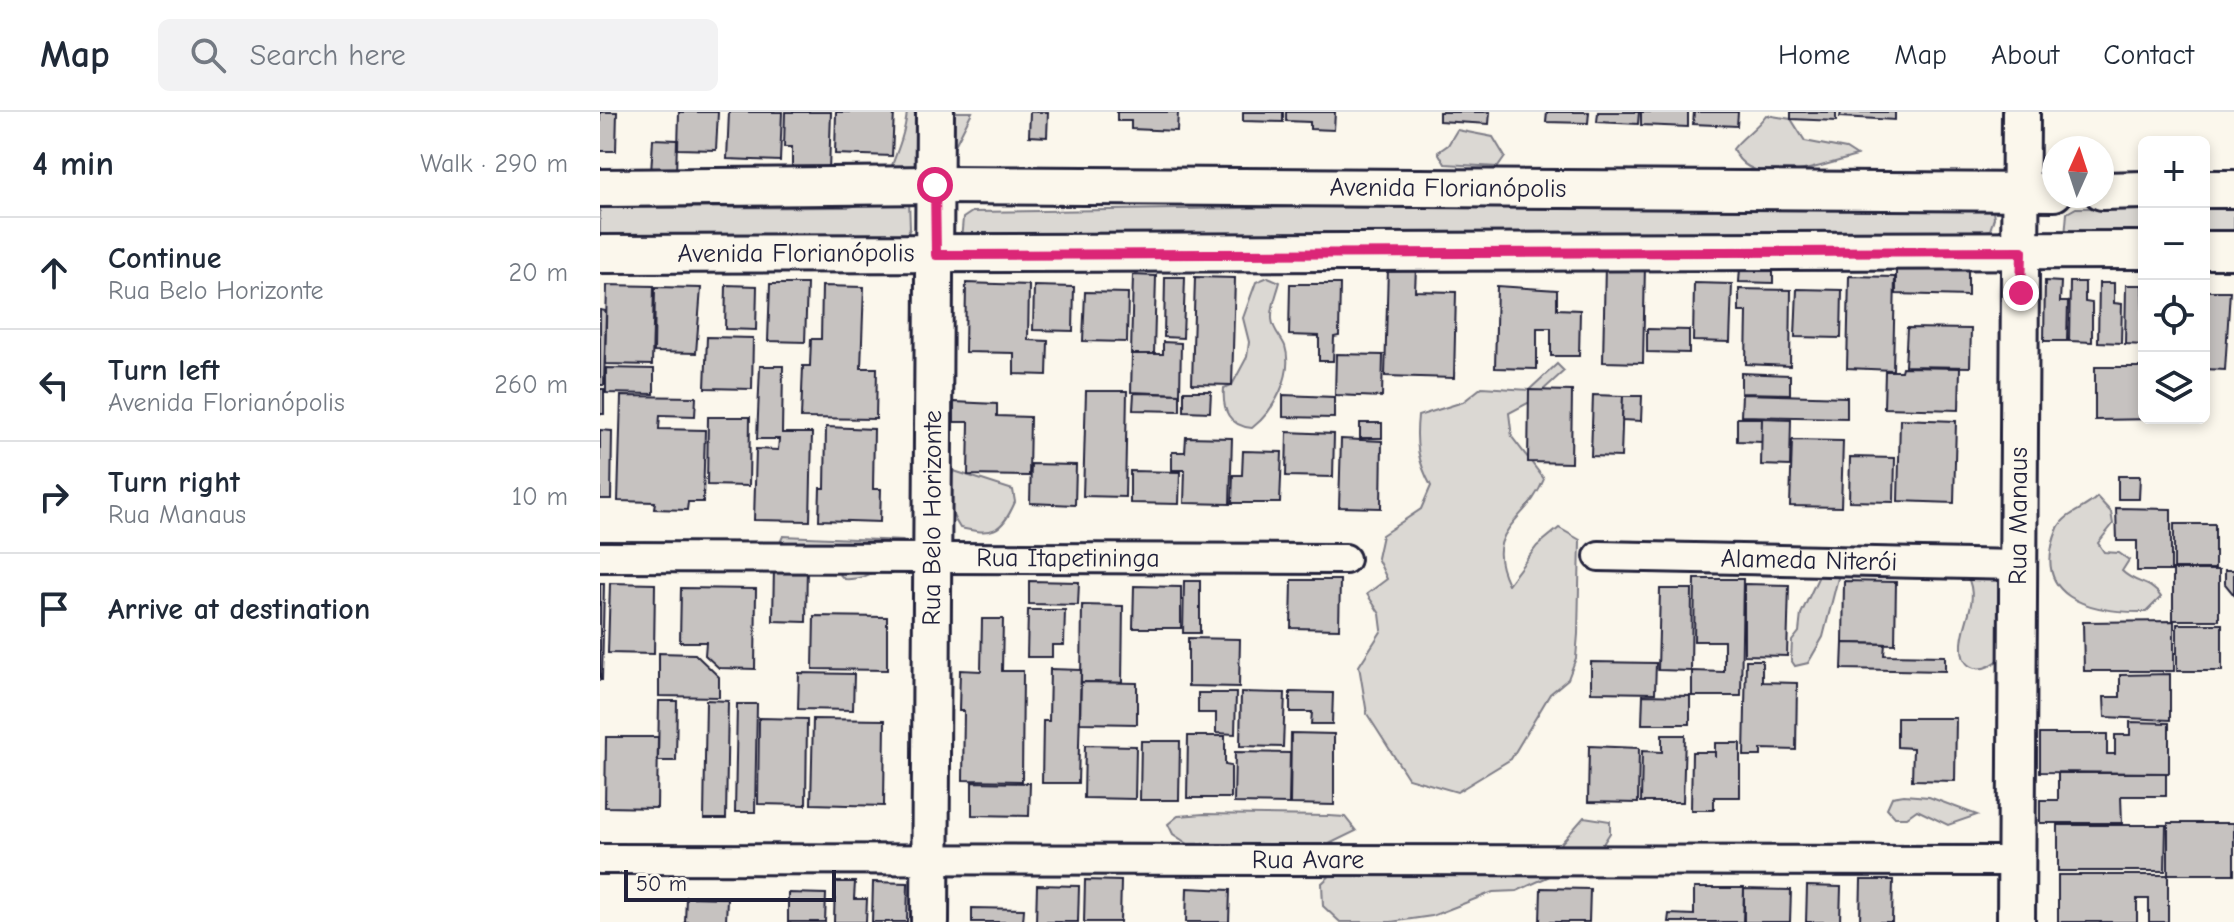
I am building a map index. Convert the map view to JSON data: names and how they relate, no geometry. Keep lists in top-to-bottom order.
{
  "streets": {
    "street": [
      "Avenida Florianópolis",
      "Rua Belo Horizonte",
      "Rua Manaus",
      "Rua Itapetininga",
      "Alameda Niterói",
      "Rua Avare"
    ]
  },
  "crossings": [
    ["Avenida Florianópolis", "Rua Belo Horizonte"],
    ["Avenida Florianópolis", "Rua Manaus"],
    ["Rua Belo Horizonte", "Rua Itapetininga"],
    ["Rua Belo Horizonte", "Rua Avare"],
    ["Rua Manaus", "Alameda Niterói"],
    ["Rua Manaus", "Rua Avare"]
  ],
  "scale_bar": "50 m",
  "north": "top",
  "page": {
    "header": "Map",
    "search": "Search here",
    "nav": [
      "Home",
      "Map",
      "About",
      "Contact"
    ],
    "heading": ["4 min", "Walk · 290 m"],
    "map_buttons": ["+", "−"],
    "list": [
      ["Continue", "Rua Belo Horizonte", "20 m"],
      ["Turn left", "Avenida Florianópolis", "260 m"],
      ["Turn right", "Rua Manaus", "10 m"],
      "Arrive at destination"
    ],
    "scale": "50 m"
  }
}
